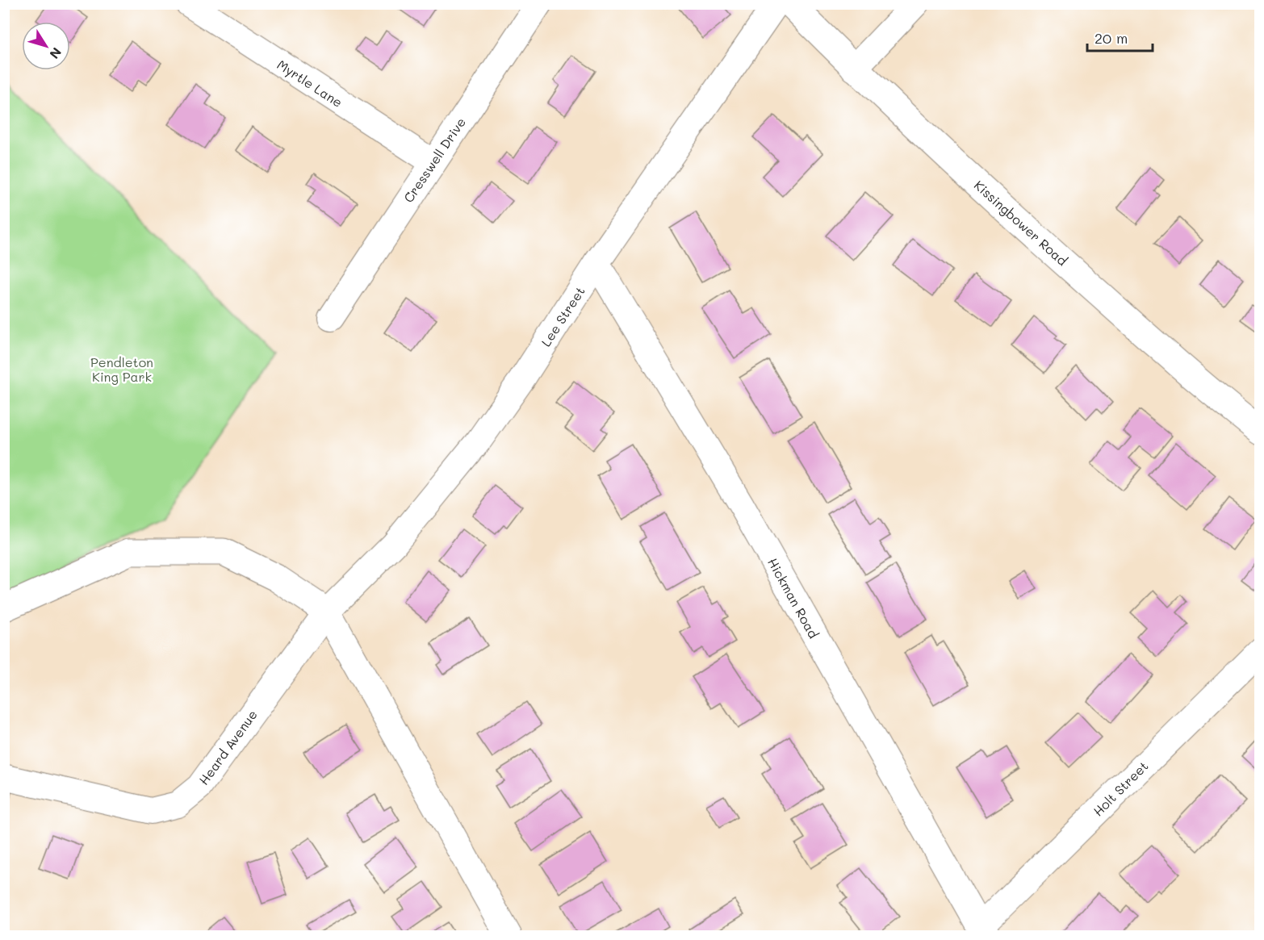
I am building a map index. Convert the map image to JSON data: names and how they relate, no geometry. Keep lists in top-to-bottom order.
{
  "streets": {
    "street": [
      "Myrtle Lane",
      "Cresswell Drive",
      "Kissingbower Road",
      "Lee Street",
      "Hickman Road",
      "Heard Avenue",
      "Holt Street"
    ]
  },
  "crossings": [
    ["Myrtle Lane", "Cresswell Drive"],
    ["Lee Street", "Hickman Road"],
    ["Lee Street", "Heard Avenue"],
    ["Hickman Road", "Holt Street"]
  ],
  "parks": ["Pendleton King Park"],
  "scale_bar": "20 m",
  "north": "bottom right"
}
